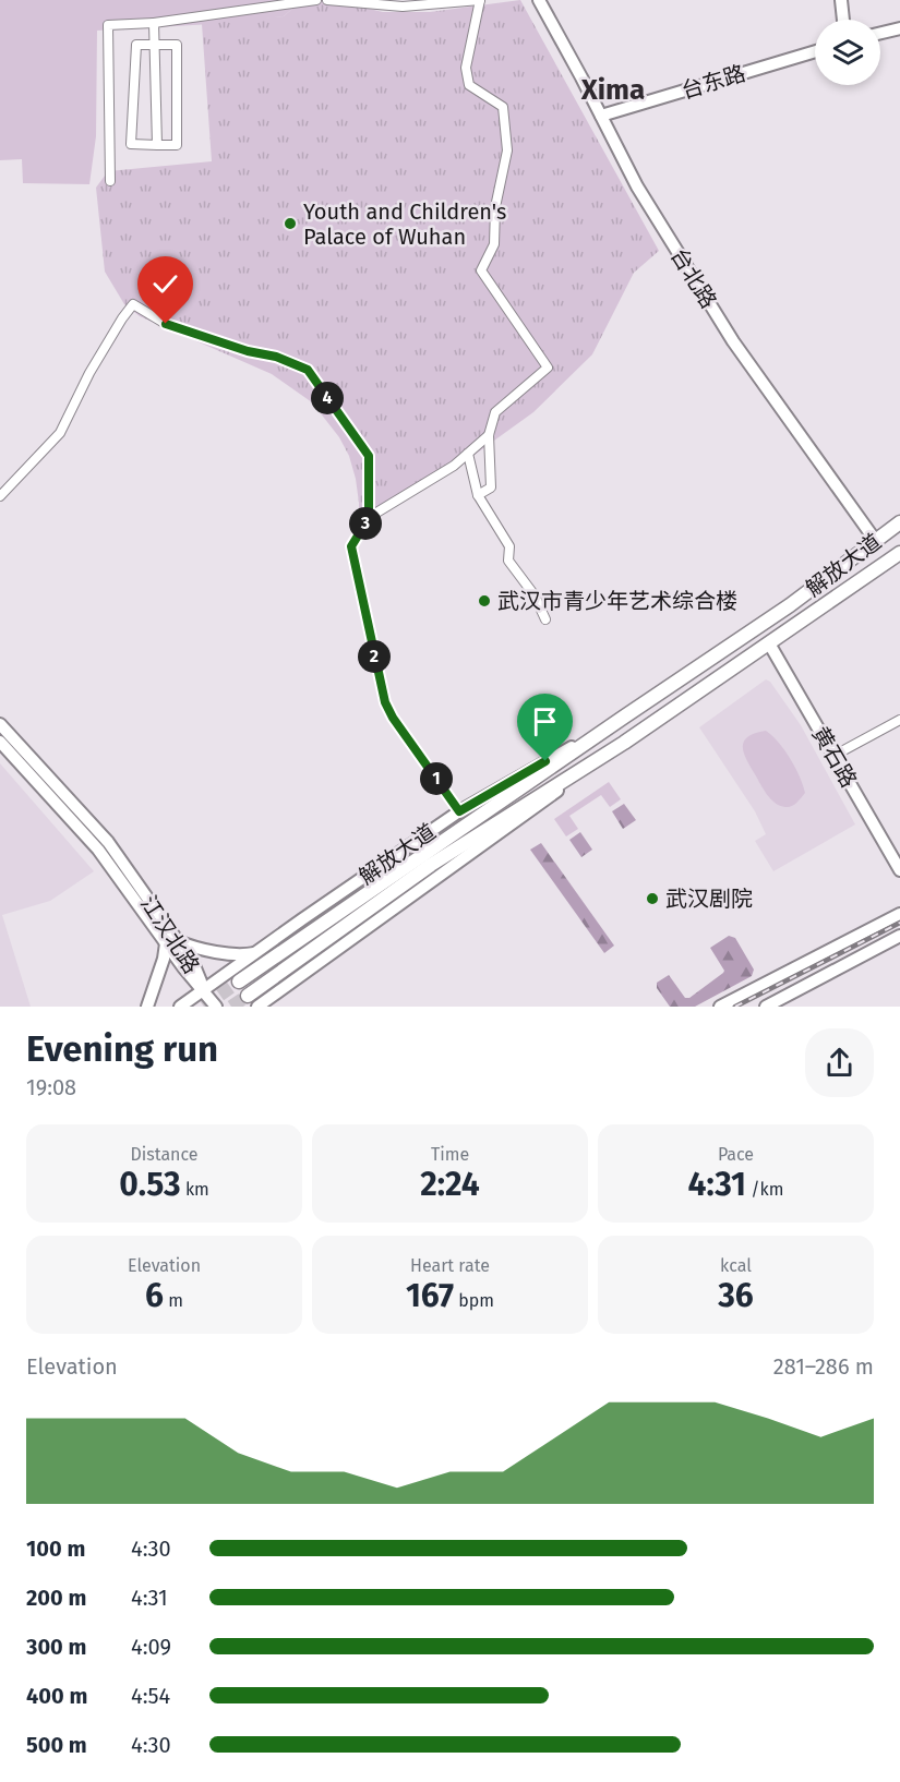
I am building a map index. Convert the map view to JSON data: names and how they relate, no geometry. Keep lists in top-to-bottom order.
{
  "streets": {
    "main road": [
      "台东路",
      "台北路",
      "解放大道",
      "黄石路",
      "江汉北路"
    ]
  },
  "crossings": [
    ["台东路", "台北路"],
    ["台北路", "解放大道"],
    ["解放大道", "黄石路"],
    ["解放大道", "江汉北路"]
  ],
  "districts": ["Xima"],
  "places": ["Youth and Children's Palace of Wuhan", "武汉市青少年艺术综合楼", "武汉剧院"],
  "page": {
    "pins": [
      "4",
      "3",
      "2",
      "1"
    ],
    "heading": ["Evening run", "19:08"],
    "stats": [
      ["Distance", "0.53 km"],
      ["Time", "2:24"],
      ["Pace", "4:31 /km"],
      ["Elevation", "6 m"],
      ["Heart rate", "167 bpm"],
      ["kcal", "36"]
    ],
    "chart": ["Elevation", "281–286 m"],
    "list": [
      {
        "name": "100 m",
        "note": "4:30"
      },
      {
        "name": "200 m",
        "note": "4:31"
      },
      {
        "name": "300 m",
        "note": "4:09"
      },
      {
        "name": "400 m",
        "note": "4:54"
      },
      {
        "name": "500 m",
        "note": "4:30"
      }
    ]
  }
}
